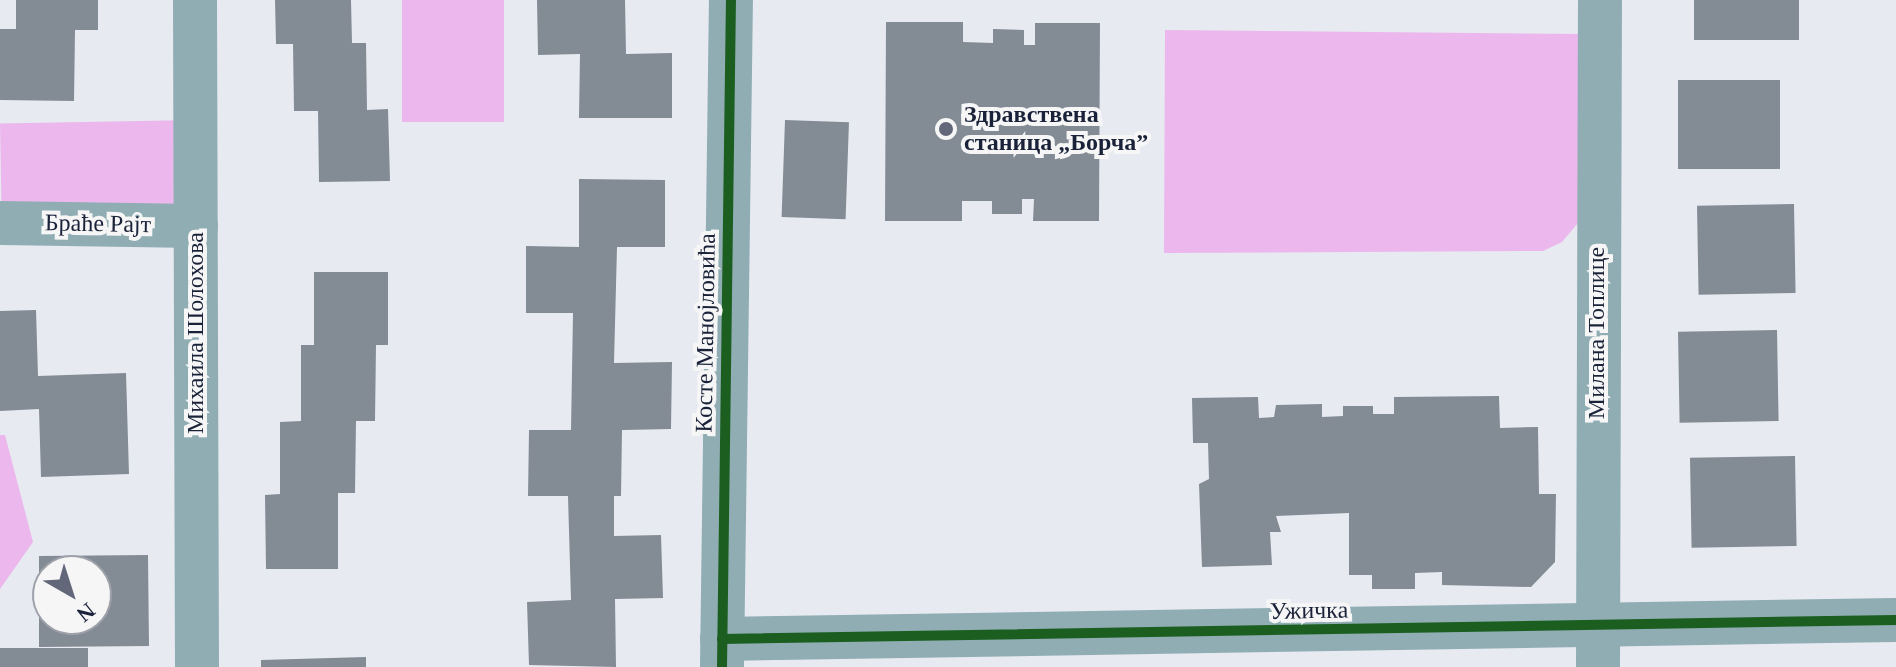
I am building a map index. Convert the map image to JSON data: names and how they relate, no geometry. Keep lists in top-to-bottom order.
{
  "streets": {
    "street": [
      "Браће Рајт",
      "Михаила Шолохова",
      "Косте Манојловића",
      "Милана Топлице",
      "Ужичка"
    ]
  },
  "crossings": [
    ["Браће Рајт", "Михаила Шолохова"],
    ["Косте Манојловића", "Ужичка"],
    ["Милана Топлице", "Ужичка"]
  ],
  "places": ["Здравствена станица „Борча”"],
  "north": "bottom right"
}
